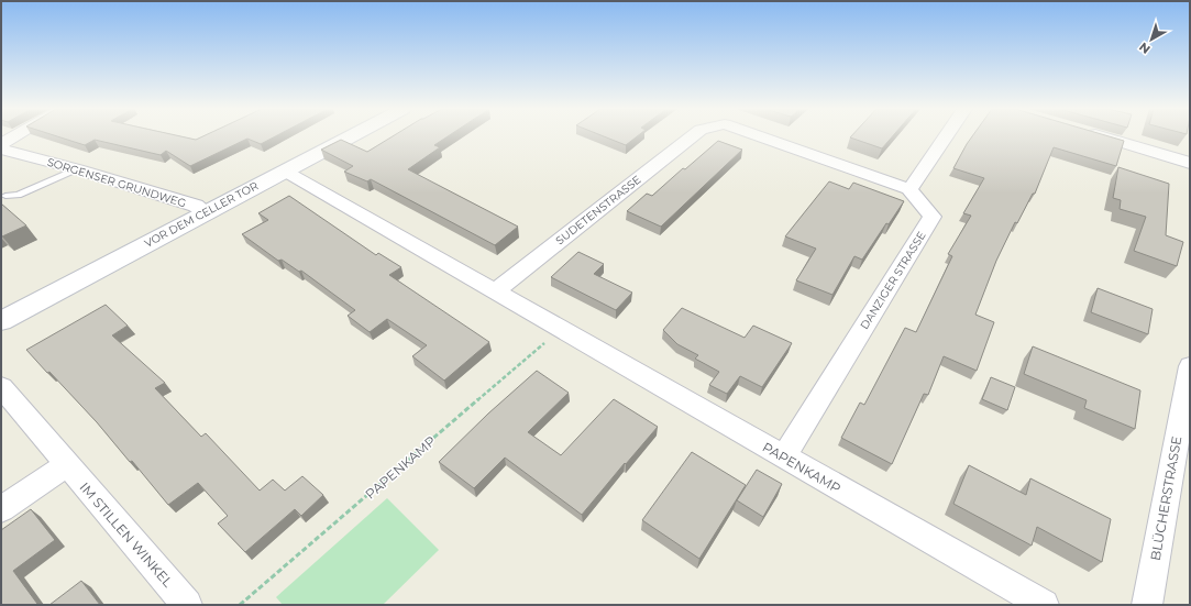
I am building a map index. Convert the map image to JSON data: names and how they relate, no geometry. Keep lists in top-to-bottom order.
{
  "streets": {
    "street": [
      "SORGENSER GRUNDWEG",
      "SUDETENSTRASSE",
      "VOR DEM CELLER TOR",
      "DANZIGER STRASSE",
      "PAPENKAMP",
      "BLÜCHERSTRASSE",
      "IM STILLEN WINKEL"
    ]
  },
  "crossings": [
    ["SORGENSER GRUNDWEG", "VOR DEM CELLER TOR"],
    ["SUDETENSTRASSE", "DANZIGER STRASSE"],
    ["SUDETENSTRASSE", "PAPENKAMP"],
    ["VOR DEM CELLER TOR", "PAPENKAMP"],
    ["DANZIGER STRASSE", "PAPENKAMP"]
  ],
  "north": "bottom left"
}
